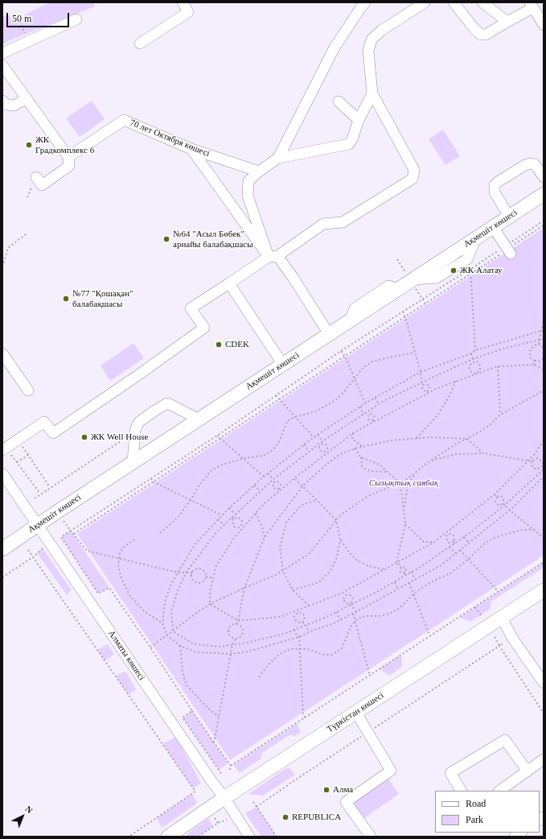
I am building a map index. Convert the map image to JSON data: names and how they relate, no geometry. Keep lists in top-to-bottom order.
{
  "streets": {
    "main road": ["Ақмешіт көшесі", "Түркістан көшесі"],
    "street": ["70 лет Октября көшесі", "Алматы көшесі"]
  },
  "crossings": [
    ["Ақмешіт көшесі", "Алматы көшесі"],
    ["Алматы көшесі", "Түркістан көшесі"]
  ],
  "parks": ["Сызықтық саябақ"],
  "places": [
    "ЖК Градкомплекс 6",
    "№64 \"Асыл Бөбек\" арнайы балабақшасы",
    "ЖК Алатау",
    "№77 \"Қошақан\" балабақшасы",
    "CDEK",
    "ЖК Well House",
    "Алма",
    "REPUBLICA"
  ],
  "legend": ["Road", "Park"],
  "scale_bar": "50 m",
  "north": "top right"
}
